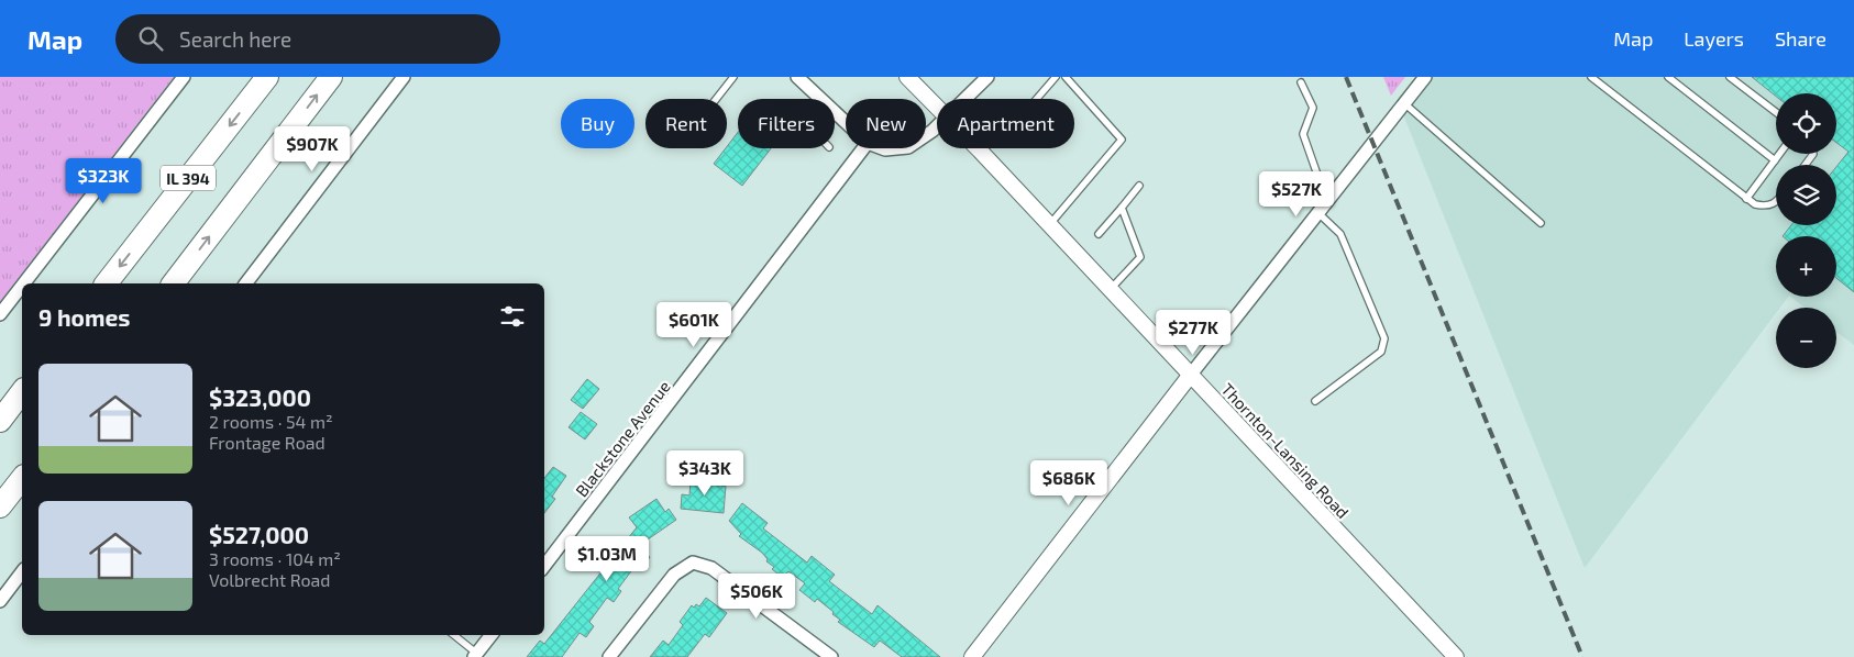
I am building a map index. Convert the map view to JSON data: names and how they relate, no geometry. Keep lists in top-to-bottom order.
{
  "streets": {
    "highway": ["IL 394"],
    "street": ["Blackstone Avenue", "Thornton-Lansing Road"]
  },
  "page": {
    "header": "Map",
    "search": "Search here",
    "nav": ["Map", "Layers", "Share"],
    "map_buttons": ["+", "−"],
    "chip": [
      "Buy",
      "Rent",
      "Filters",
      "New",
      "Apartment"
    ],
    "price": [
      "$907K",
      "$323K",
      "$527K",
      "$601K",
      "$277K",
      "$343K",
      "$686K",
      "$1.03M",
      "$506K"
    ],
    "heading": "9 homes",
    "list": [
      {
        "name": "$323,000",
        "note": "2 rooms · 54 m² · Frontage Road"
      },
      {
        "name": "$527,000",
        "note": "3 rooms · 104 m² · Volbrecht Road"
      }
    ]
  }
}
